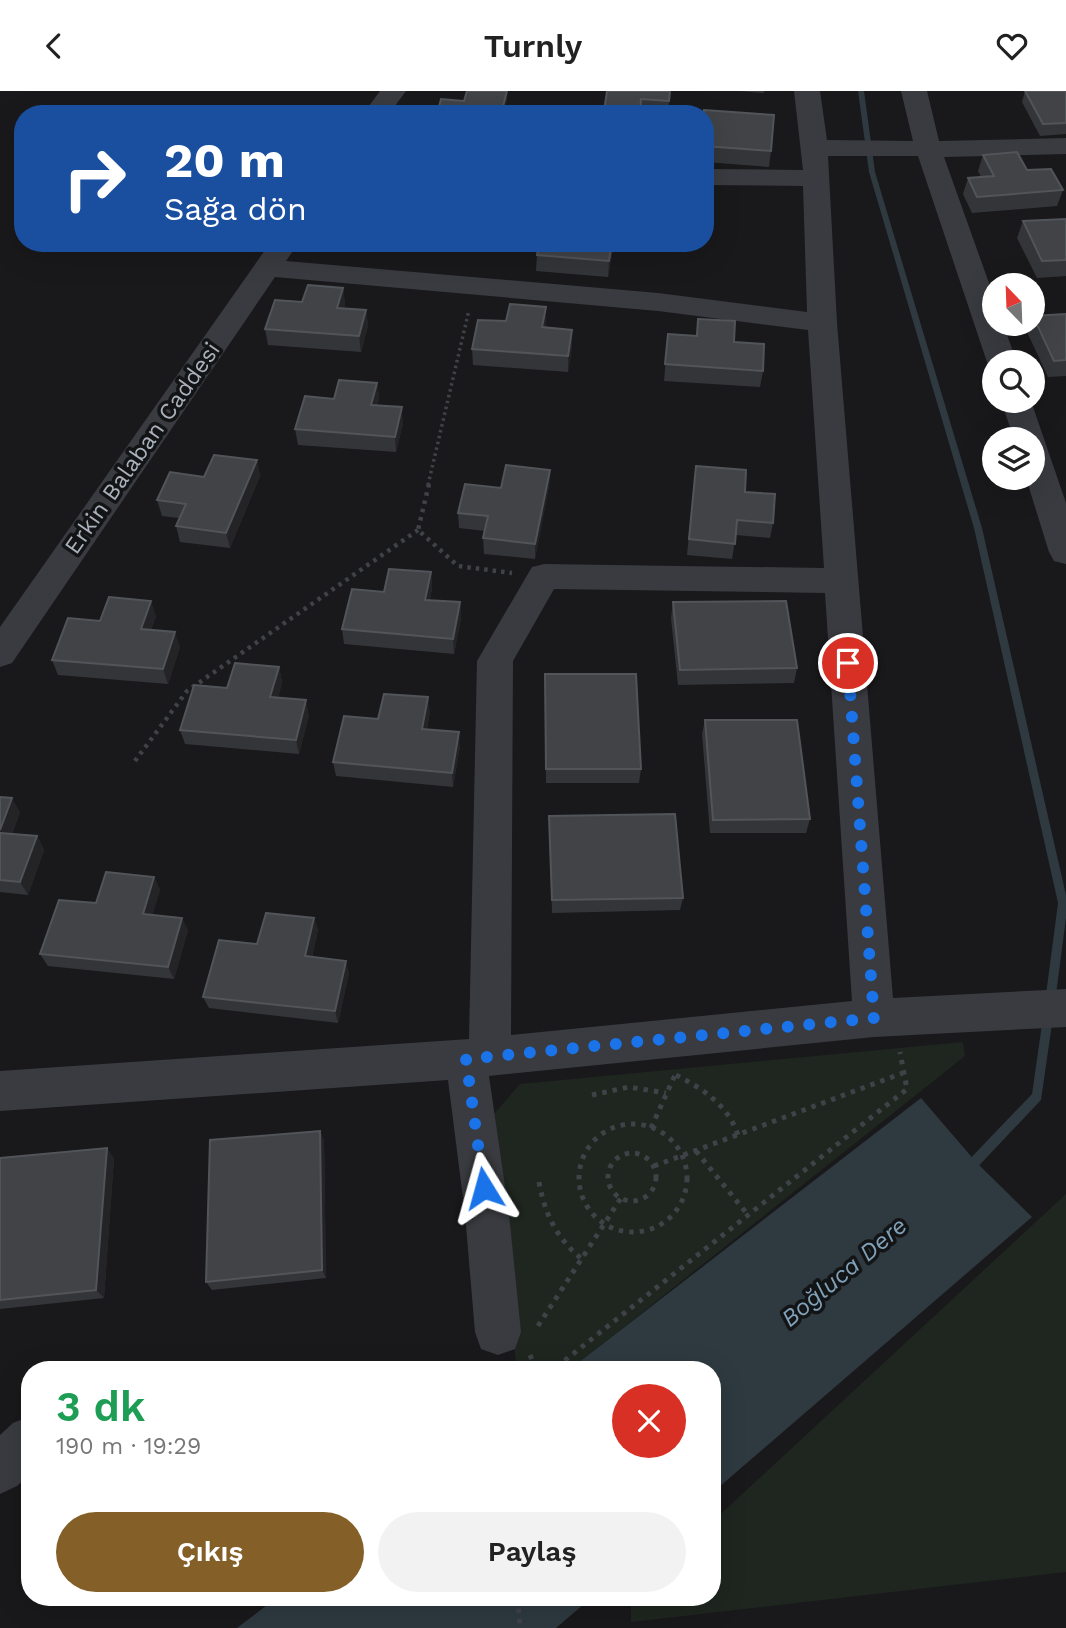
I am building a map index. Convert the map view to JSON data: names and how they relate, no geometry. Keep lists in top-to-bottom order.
{
  "streets": {
    "street": ["Erkin Balaban Caddesi"]
  },
  "water": ["Boğluca Dere"],
  "north": "top left",
  "page": {
    "header": "Turnly",
    "turn": ["20 m", "Sağa dön"],
    "heading": ["3 dk", "190 m · 19:29"],
    "buttons": ["Çıkış", "Paylaş"]
  }
}
